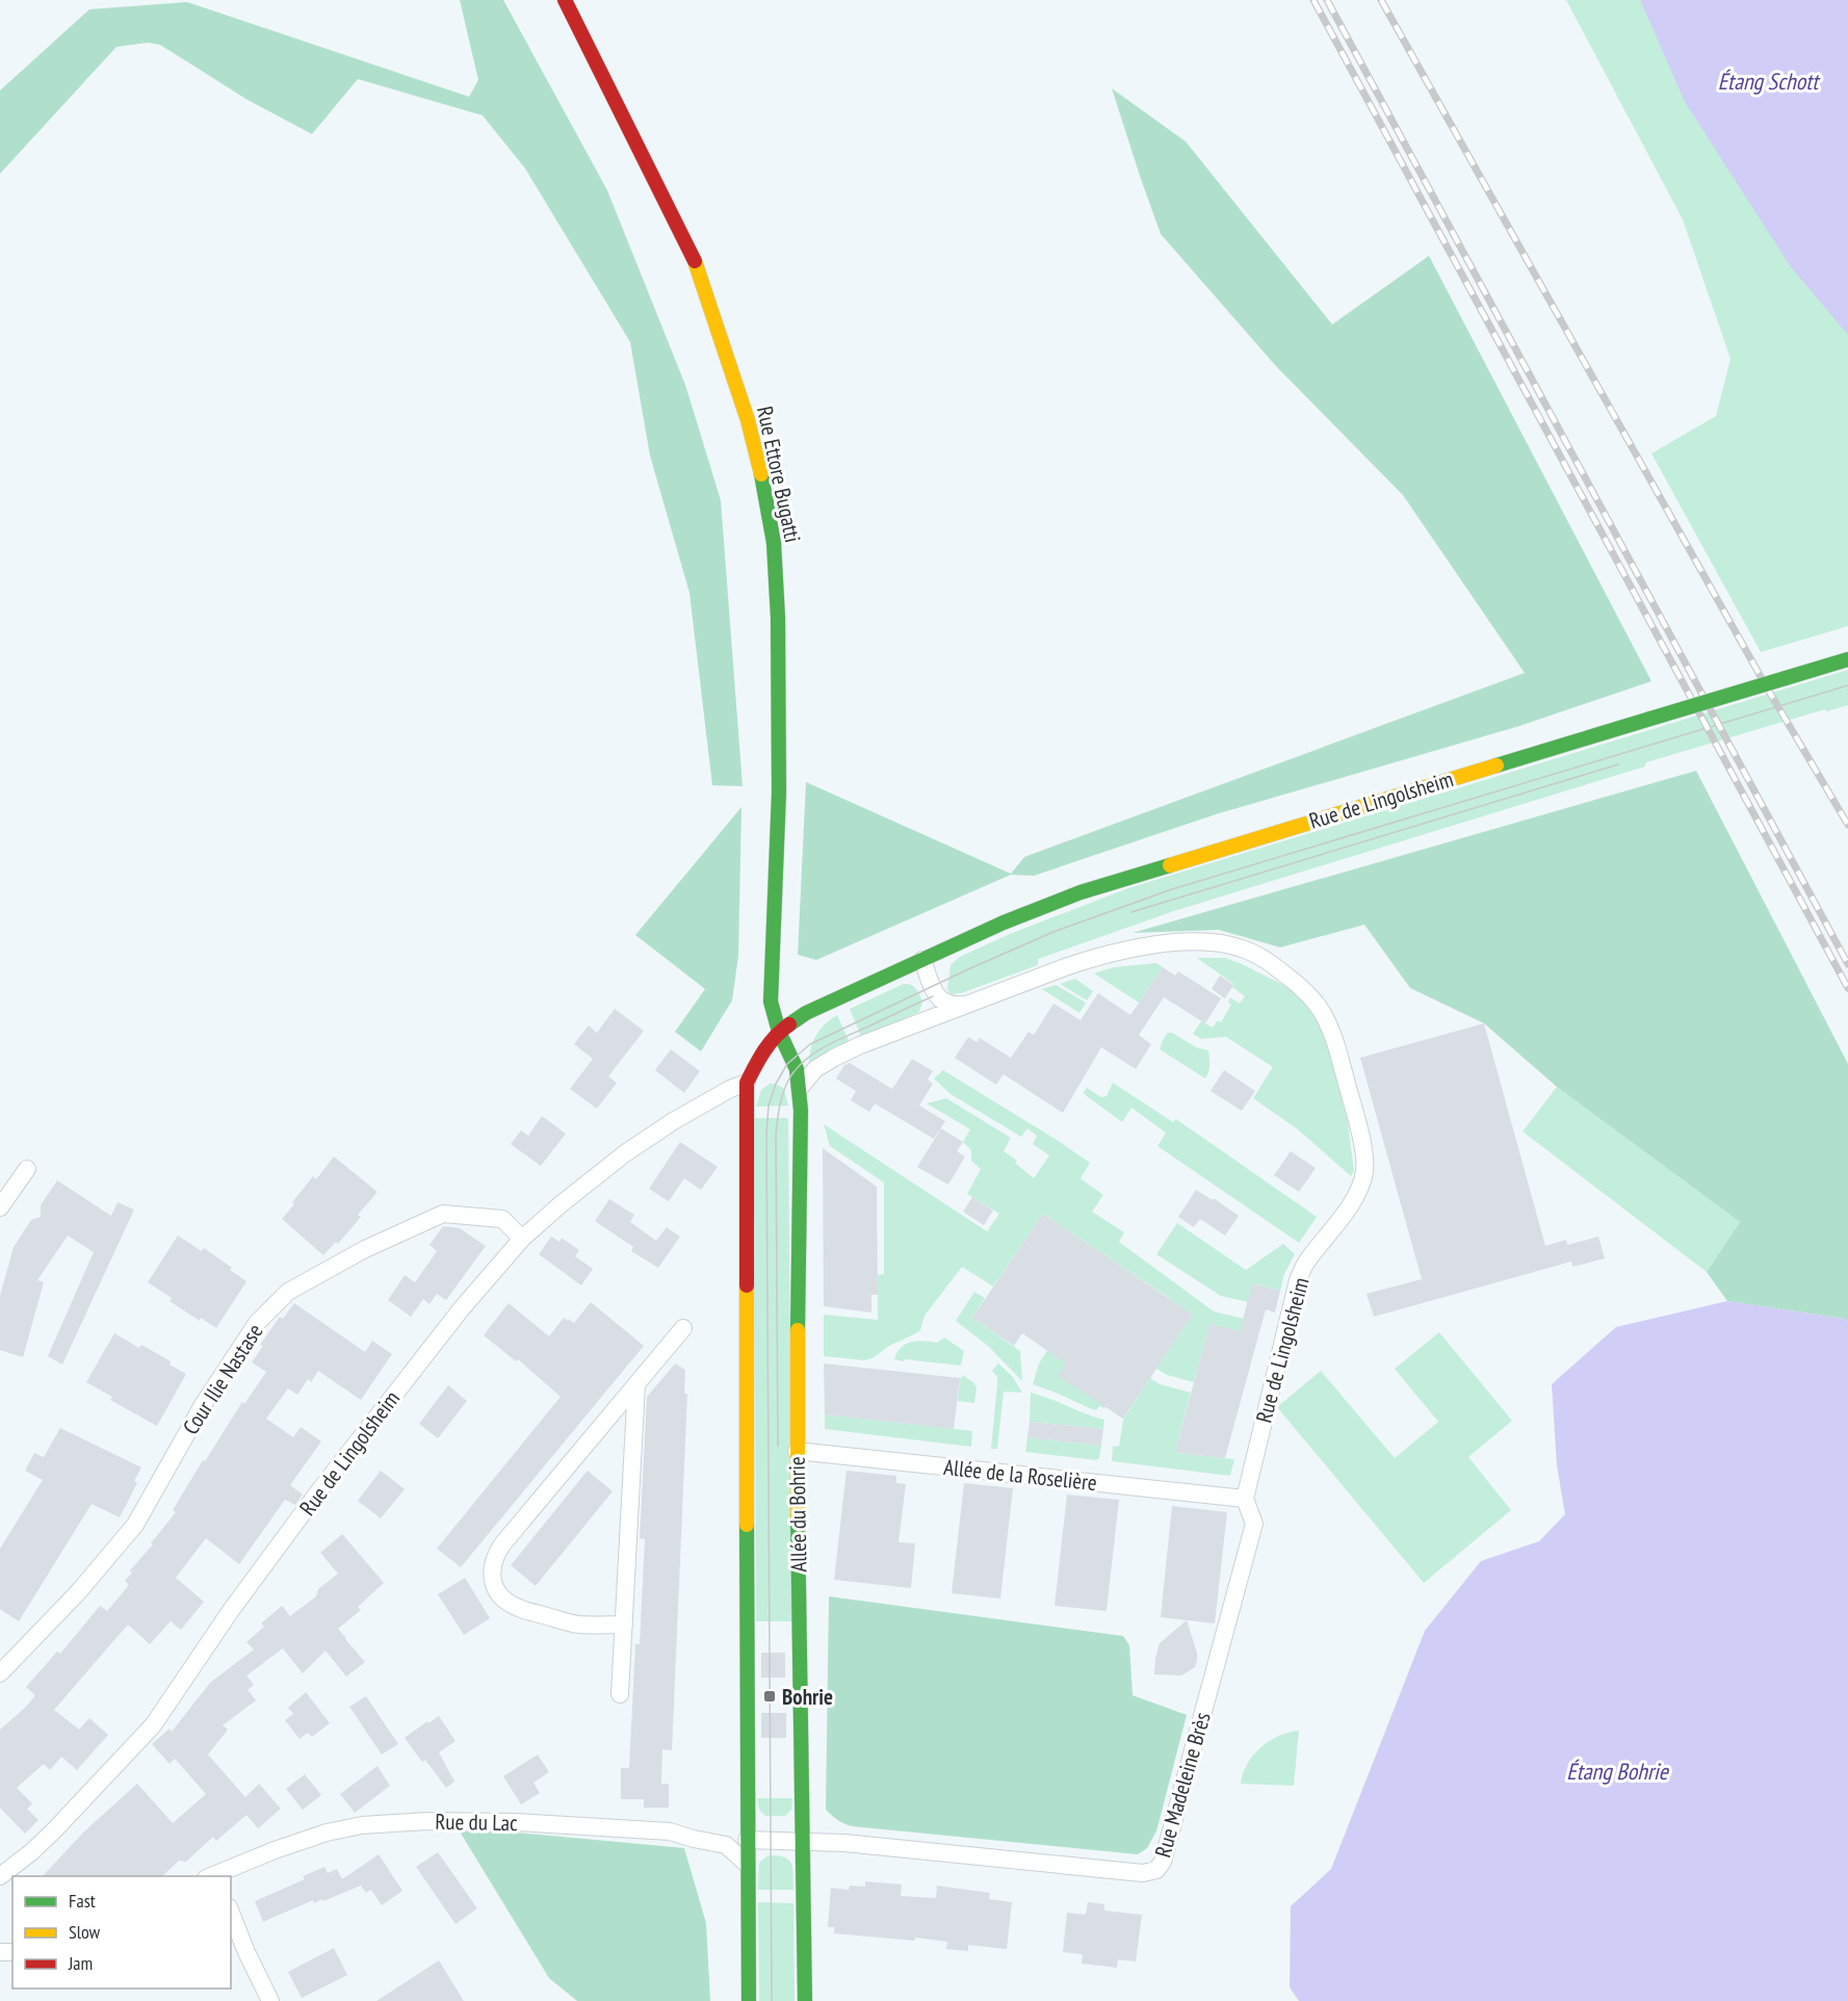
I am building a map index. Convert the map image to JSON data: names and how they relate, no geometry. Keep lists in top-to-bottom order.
{
  "streets": {
    "main road": ["Rue Ettore Bugatti", "Rue de Lingolsheim", "Allée du Bohrie"],
    "street": [
      "Cour Ilie Nastase",
      "Allée de la Roselière",
      "Rue Madeleine Brès",
      "Rue du Lac"
    ]
  },
  "crossings": [
    ["Rue Ettore Bugatti", "Rue de Lingolsheim"],
    ["Rue Ettore Bugatti", "Allée du Bohrie"],
    ["Rue de Lingolsheim", "Cour Ilie Nastase"],
    ["Rue de Lingolsheim", "Allée de la Roselière"],
    ["Rue de Lingolsheim", "Allée du Bohrie"],
    ["Rue de Lingolsheim", "Rue Madeleine Brès"],
    ["Allée de la Roselière", "Allée du Bohrie"],
    ["Allée de la Roselière", "Rue Madeleine Brès"],
    ["Allée du Bohrie", "Rue Madeleine Brès"]
  ],
  "water": ["Étang Schott", "Étang Bohrie"],
  "places": {
    "transit": ["Bohrie"]
  },
  "legend": ["Fast", "Slow", "Jam"]
}
